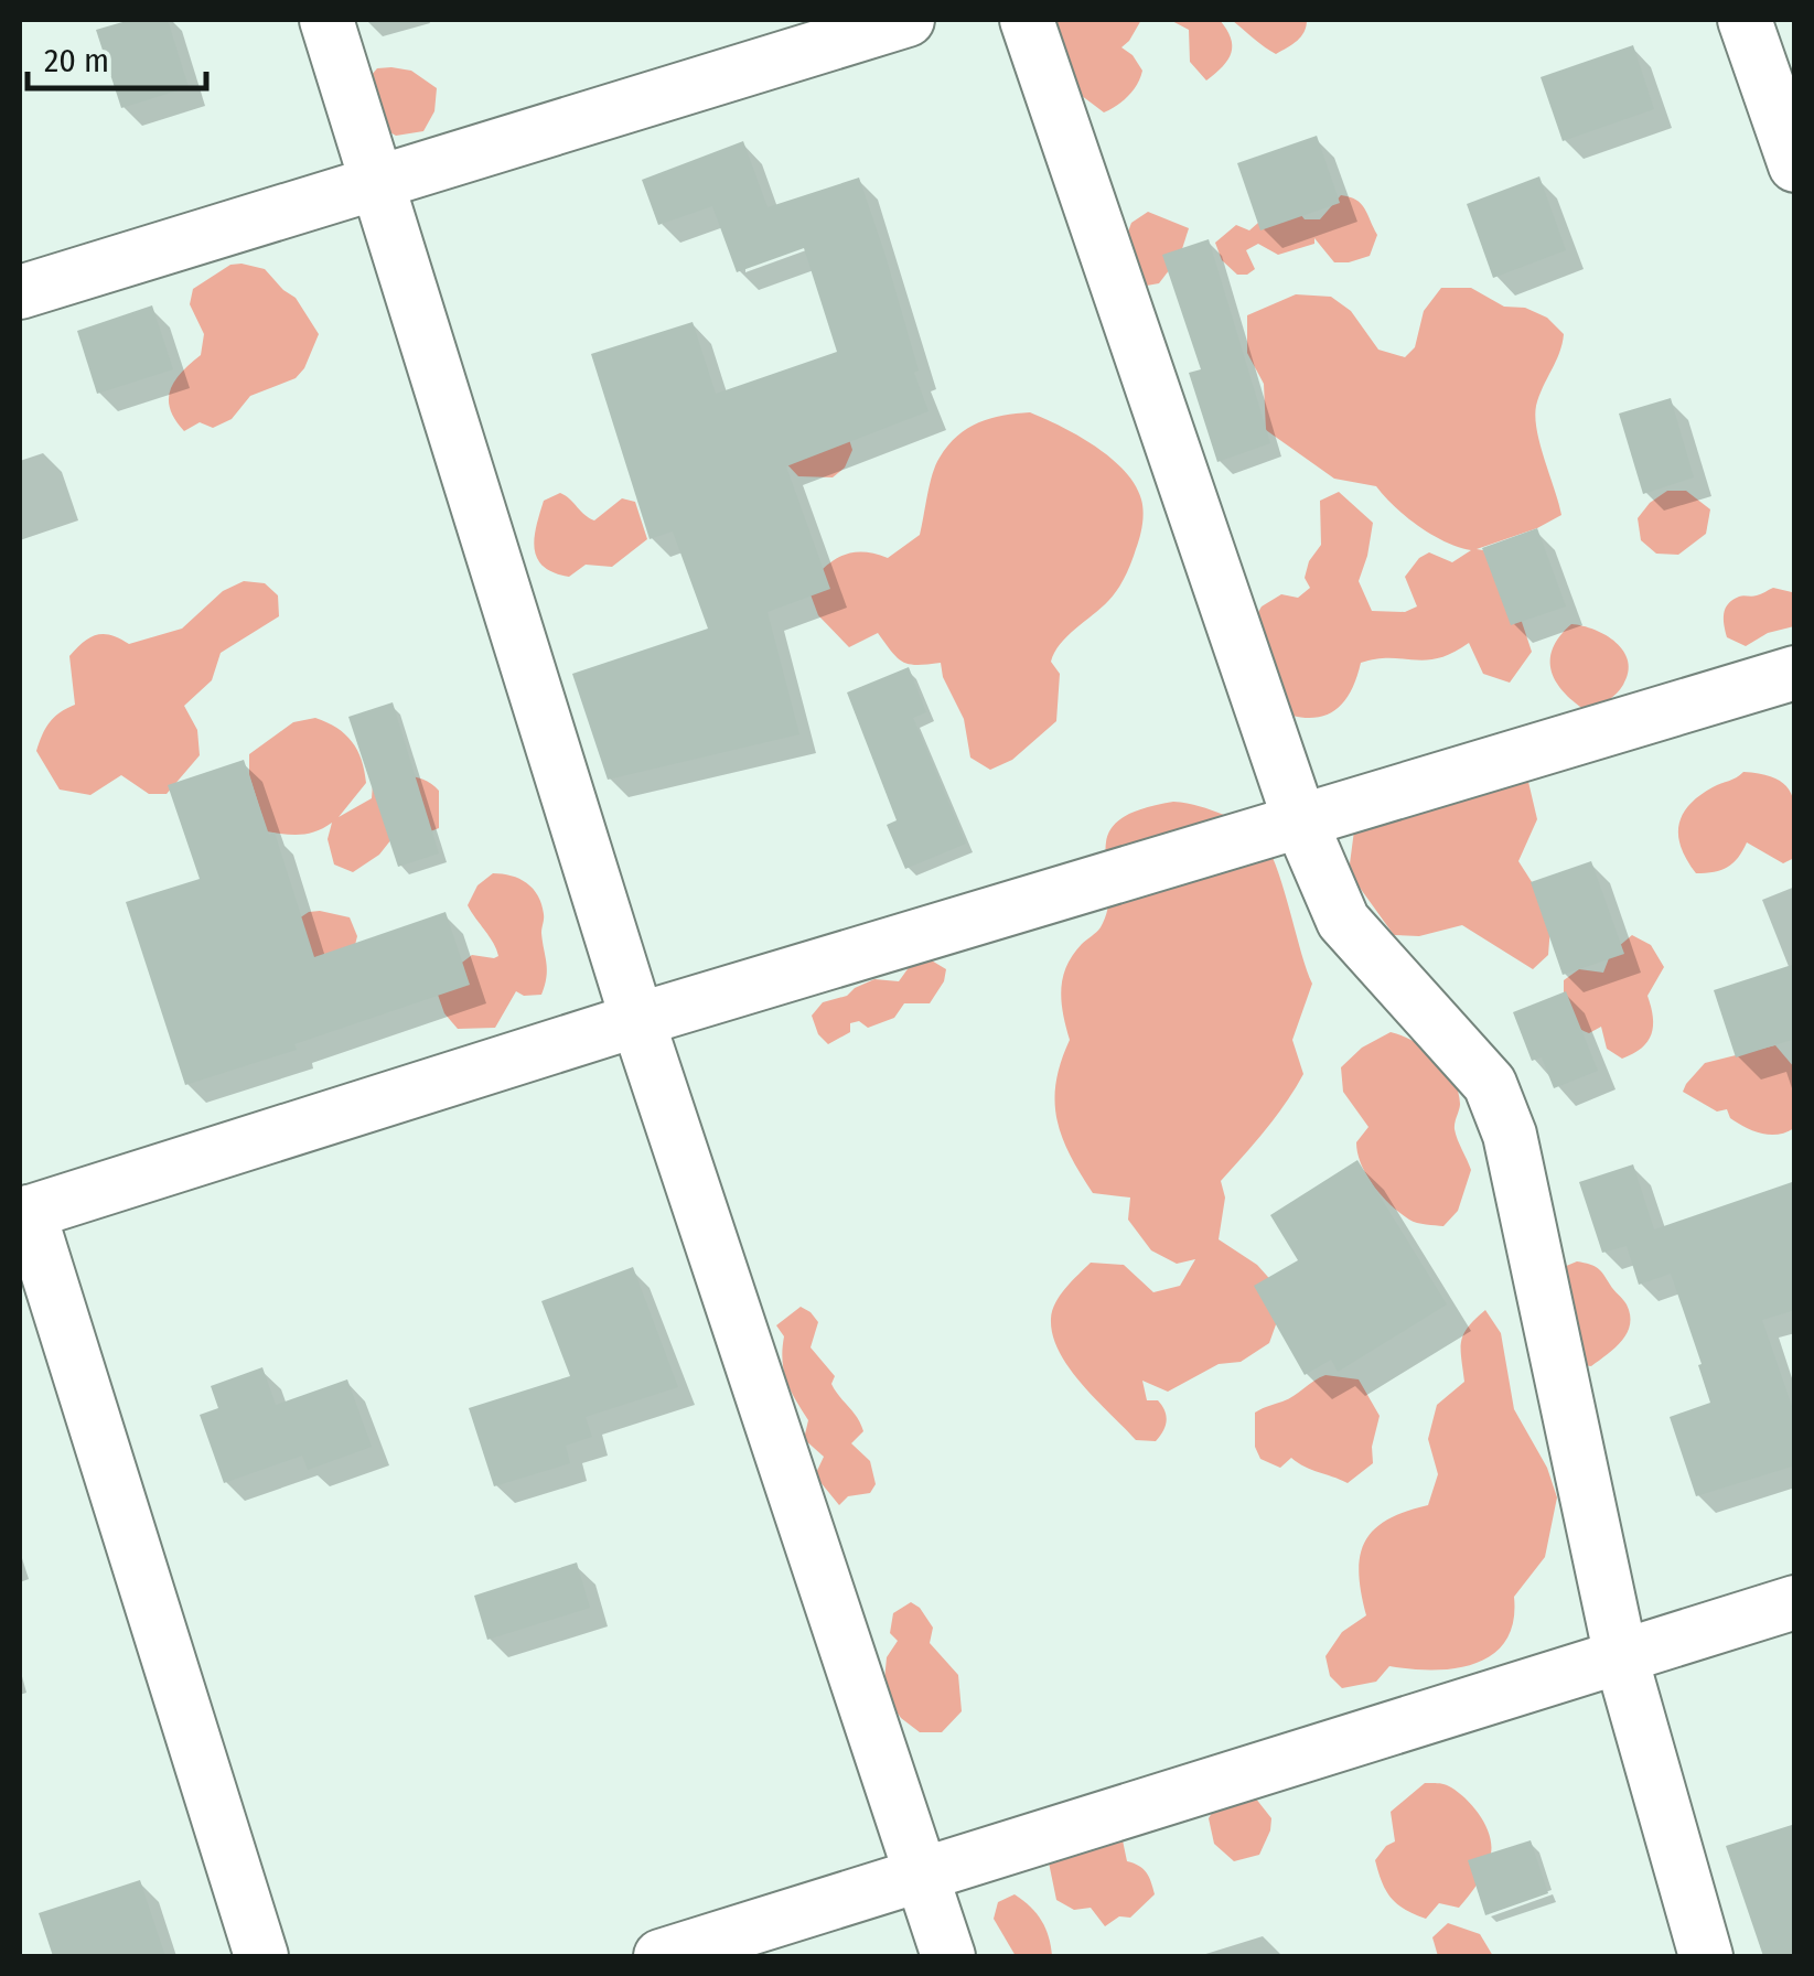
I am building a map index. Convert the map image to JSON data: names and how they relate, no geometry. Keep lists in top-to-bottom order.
{
  "scale_bar": "20 m"
}
